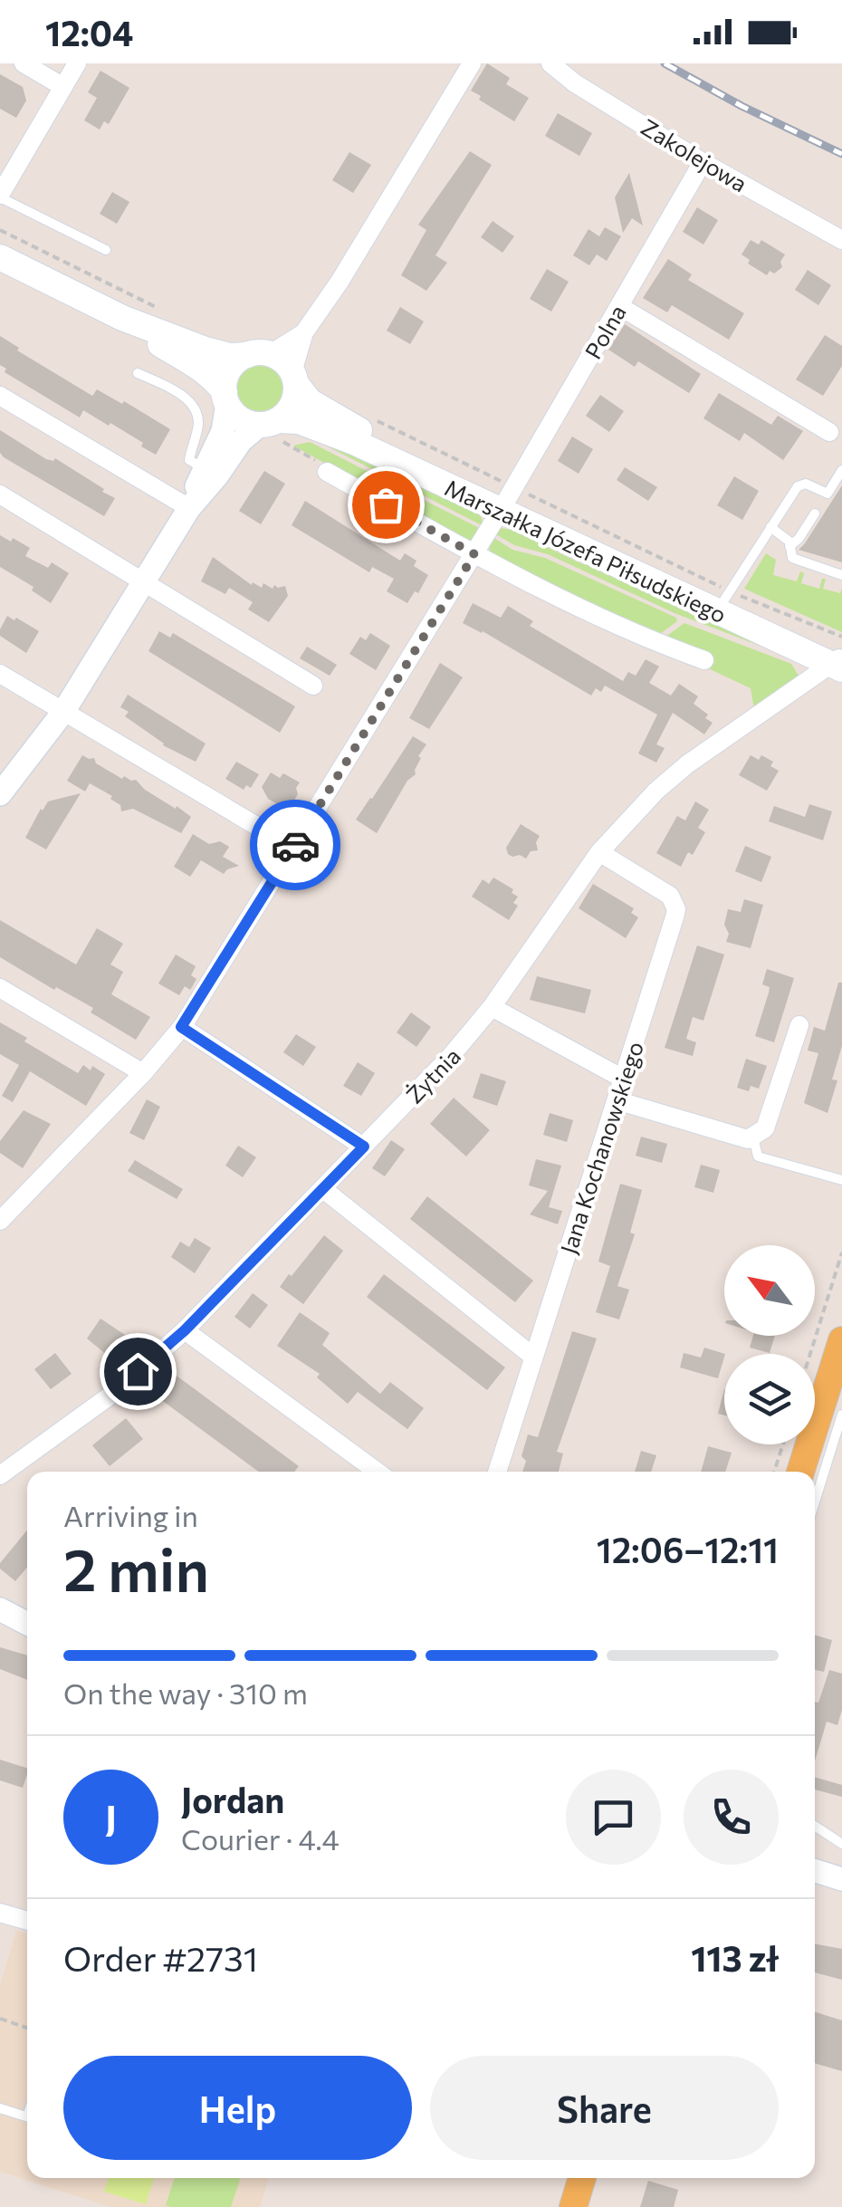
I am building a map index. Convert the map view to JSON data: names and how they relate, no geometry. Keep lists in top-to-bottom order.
{
  "streets": {
    "main road": ["Marszałka Józefa Piłsudskiego"],
    "street": [
      "Zakolejowa",
      "Polna",
      "Żytnia",
      "Jana Kochanowskiego"
    ]
  },
  "crossings": [
    ["Zakolejowa", "Polna"],
    ["Polna", "Marszałka Józefa Piłsudskiego"],
    ["Marszałka Józefa Piłsudskiego", "Żytnia"],
    ["Żytnia", "Jana Kochanowskiego"]
  ],
  "north": "top left",
  "page": {
    "status": "12:04",
    "heading": ["2 min", "Arriving in", "12:06–12:11"],
    "panel": [
      "Jordan",
      "Courier · 4.4",
      "Order #2731",
      "113 zł"
    ],
    "bar": "On the way · 310 m",
    "round": "J",
    "buttons": ["Help", "Share"]
  }
}
